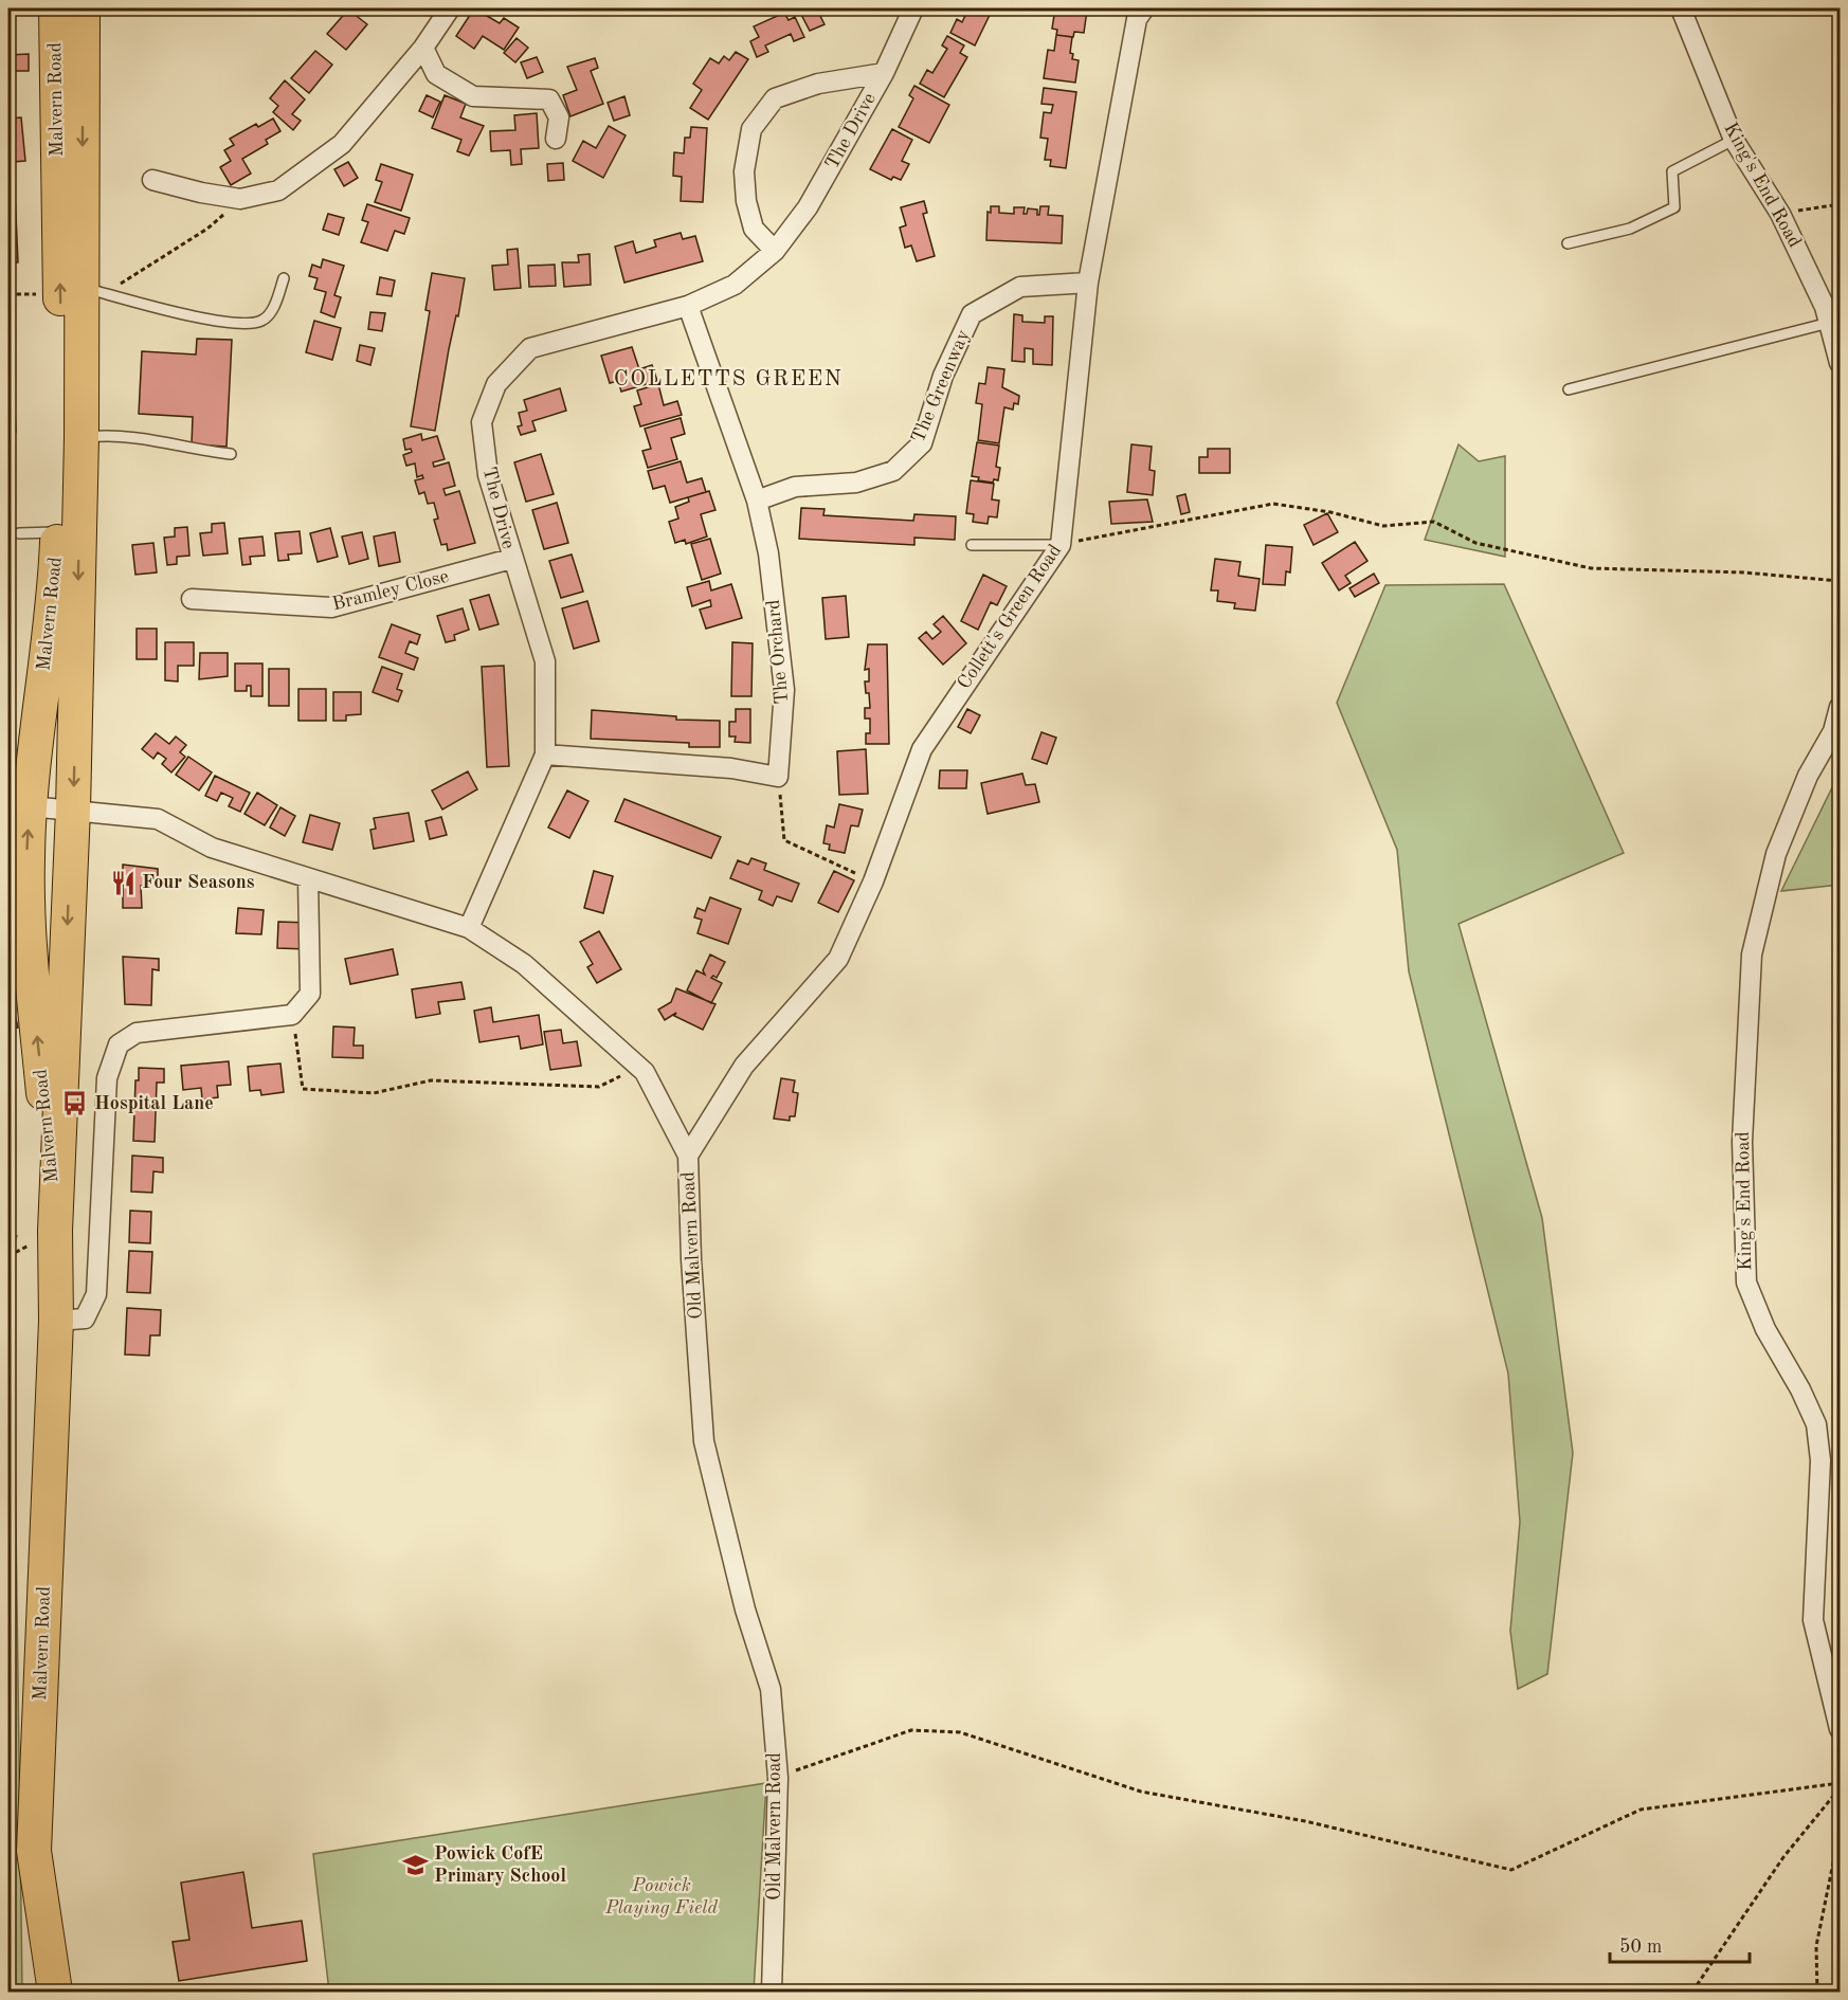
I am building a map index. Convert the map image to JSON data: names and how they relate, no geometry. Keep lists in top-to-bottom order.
{
  "streets": {
    "highway": ["Malvern Road"],
    "street": [
      "The Drive",
      "King's End Road",
      "The Greenway",
      "Bramley Close",
      "Collett's Green Road",
      "The Orchard",
      "Old Malvern Road"
    ]
  },
  "crossings": [
    ["Malvern Road", "Old Malvern Road"],
    ["The Drive", "Bramley Close"],
    ["The Drive", "The Orchard"],
    ["The Drive", "Old Malvern Road"],
    ["The Greenway", "Collett's Green Road"],
    ["The Greenway", "The Orchard"],
    ["Collett's Green Road", "Old Malvern Road"]
  ],
  "districts": ["COLLETTS GREEN"],
  "parks": ["Powick Playing Field"],
  "places": {
    "restaurant": ["Four Seasons"],
    "bus stop": ["Hospital Lane"],
    "school or university": ["Powick CofE Primary School"]
  },
  "scale_bar": "50 m"
}
